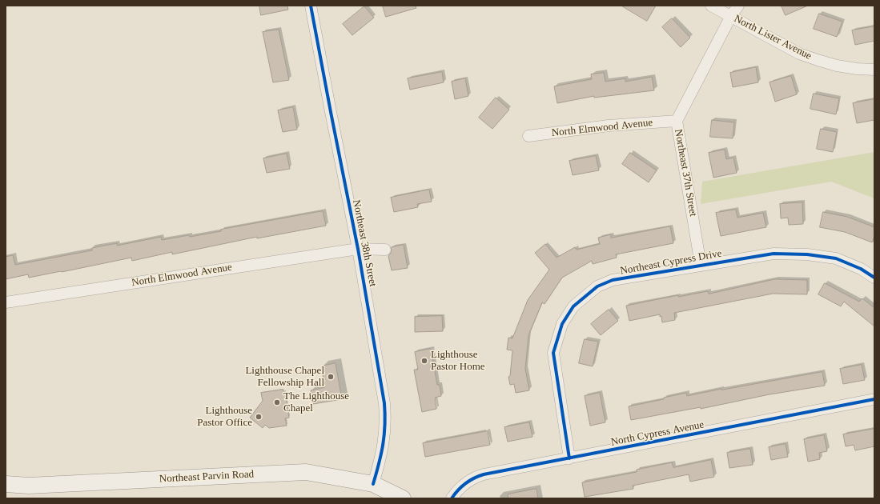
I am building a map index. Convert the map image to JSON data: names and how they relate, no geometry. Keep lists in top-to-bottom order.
{
  "streets": {
    "main road": ["Northeast Parvin Road"],
    "street": [
      "North Lister Avenue",
      "North Elmwood Avenue",
      "Northeast 37th Street",
      "Northeast 38th Street",
      "Northeast Cypress Drive",
      "North Cypress Avenue"
    ]
  },
  "crossings": [
    ["North Lister Avenue", "Northeast 37th Street"],
    ["North Elmwood Avenue", "Northeast 37th Street"],
    ["North Elmwood Avenue", "Northeast 38th Street"],
    ["Northeast 37th Street", "Northeast Cypress Drive"],
    ["Northeast 38th Street", "Northeast Parvin Road"],
    ["Northeast Cypress Drive", "North Cypress Avenue"]
  ],
  "places": [
    "Lighthouse Pastor Home",
    "Lighthouse Chapel Fellowship Hall",
    "The Lighthouse Chapel",
    "Lighthouse Pastor Office"
  ]
}
